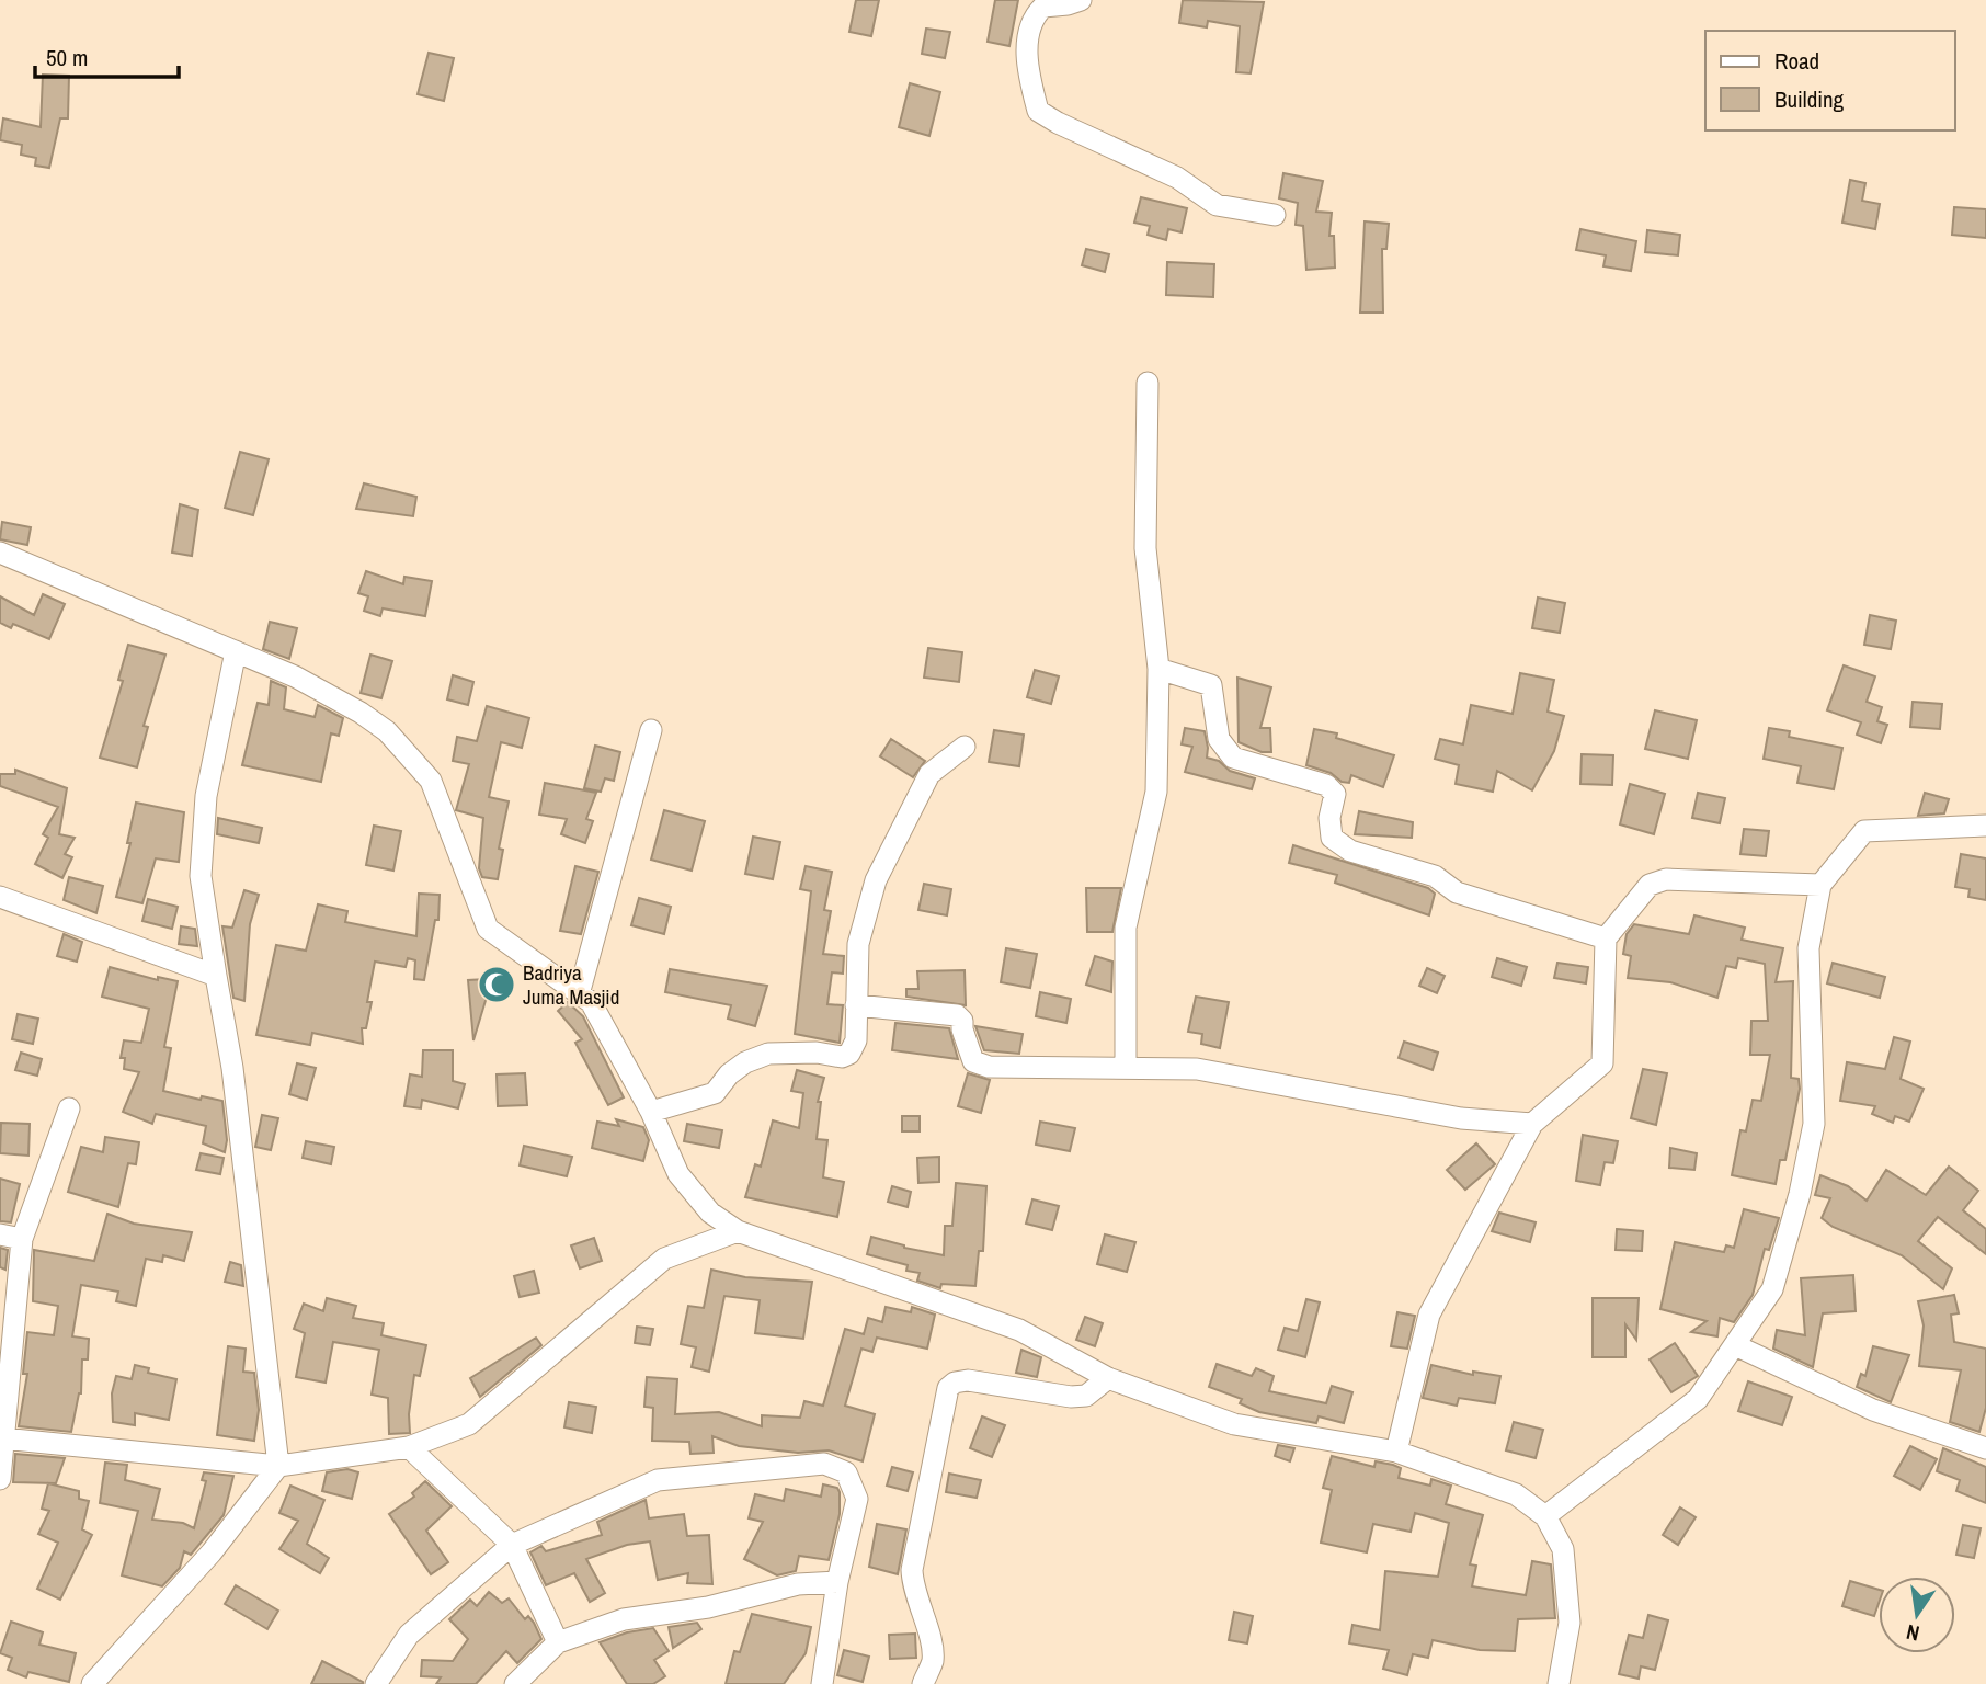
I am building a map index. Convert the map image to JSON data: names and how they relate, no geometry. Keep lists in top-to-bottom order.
{
  "places": {
    "mosque": ["Badriya Juma Masjid"]
  },
  "legend": ["Road", "Building"],
  "scale_bar": "50 m",
  "north": "bottom"
}
